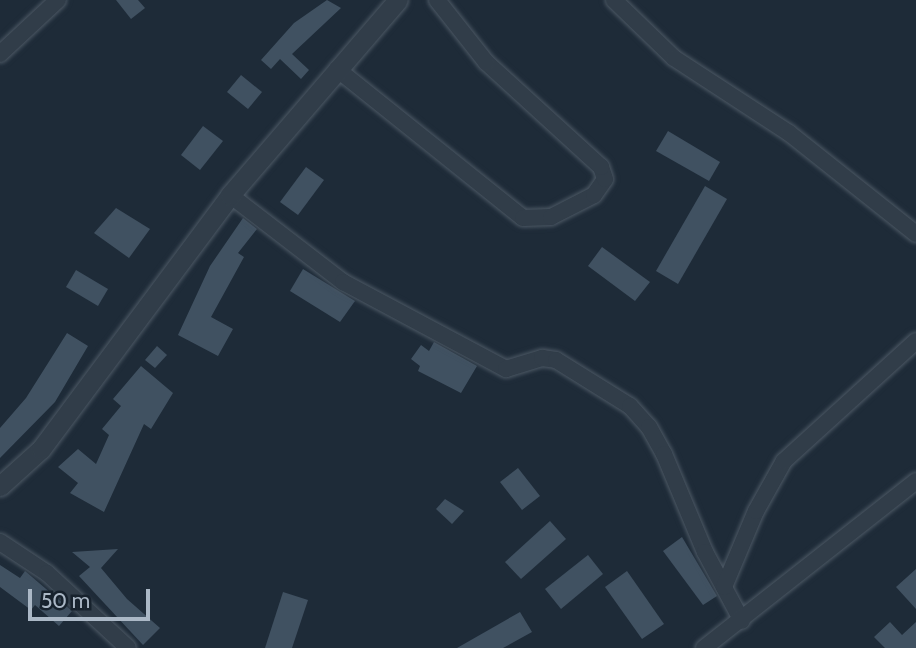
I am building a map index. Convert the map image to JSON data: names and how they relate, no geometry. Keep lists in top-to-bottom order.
{
  "scale_bar": "50 m"
}
